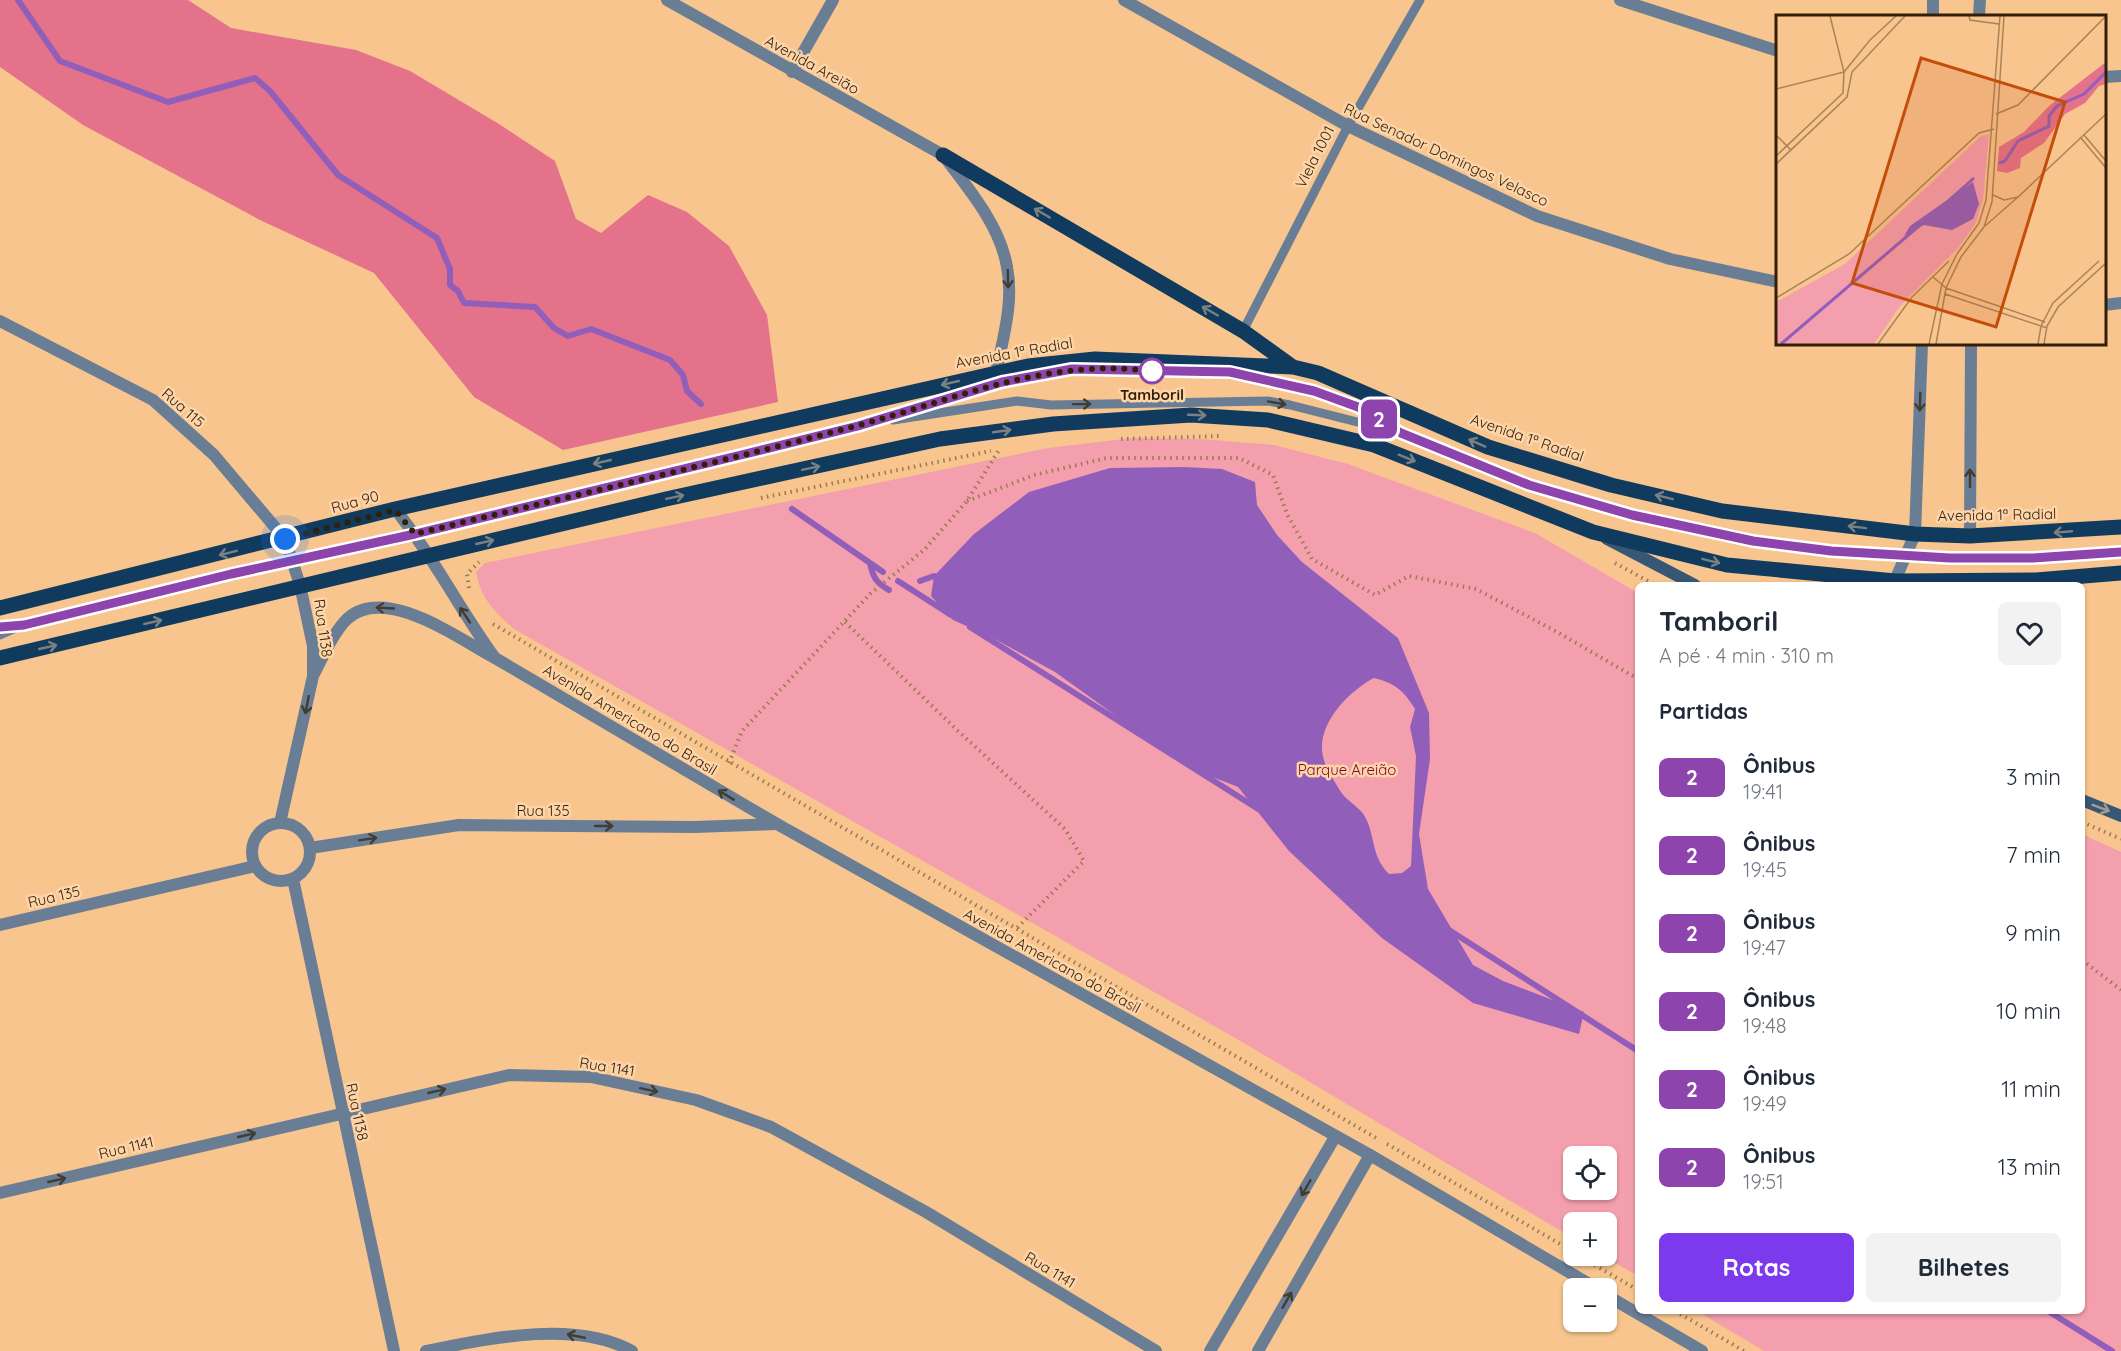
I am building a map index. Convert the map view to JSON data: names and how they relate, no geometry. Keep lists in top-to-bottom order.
{
  "streets": {
    "main road": ["Avenida 1ª Radial", "Rua 90"],
    "street": [
      "Avenida Areião",
      "Rua Senador Domingos Velasco",
      "Rua 115",
      "Rua 1138",
      "Avenida Americano do Brasil",
      "Rua 135",
      "Rua 1141"
    ],
    "lane": ["Viela 1001"]
  },
  "crossings": [
    ["Rua Senador Domingos Velasco", "Viela 1001"],
    ["Avenida 1ª Radial", "Rua 90"],
    ["Rua 115", "Rua 90"],
    ["Rua 115", "Rua 1138"],
    ["Rua 90", "Rua 1138"],
    ["Rua 90", "Avenida Americano do Brasil"],
    ["Rua 1138", "Avenida Americano do Brasil"],
    ["Rua 1138", "Rua 135"],
    ["Rua 1138", "Rua 1141"],
    ["Avenida Americano do Brasil", "Rua 135"]
  ],
  "one_way": ["Avenida Americano do Brasil", "Rua 135", "Rua 1141"],
  "parks": ["Parque Areião"],
  "places": ["Tamboril"],
  "lines": ["bus line 2"],
  "page": {
    "on_map": "2",
    "heading": [
      ["Tamboril", "A pé · 4 min · 310 m"],
      "Partidas"
    ],
    "list": [
      {
        "mark": "2",
        "name": "Ônibus",
        "note": "19:41",
        "value": "3 min"
      },
      {
        "mark": "2",
        "name": "Ônibus",
        "note": "19:45",
        "value": "7 min"
      },
      {
        "mark": "2",
        "name": "Ônibus",
        "note": "19:47",
        "value": "9 min"
      },
      {
        "mark": "2",
        "name": "Ônibus",
        "note": "19:48",
        "value": "10 min"
      },
      {
        "mark": "2",
        "name": "Ônibus",
        "note": "19:49",
        "value": "11 min"
      },
      {
        "mark": "2",
        "name": "Ônibus",
        "note": "19:51",
        "value": "13 min"
      }
    ],
    "map_buttons": ["+", "−"],
    "buttons": ["Rotas", "Bilhetes"]
  }
}
